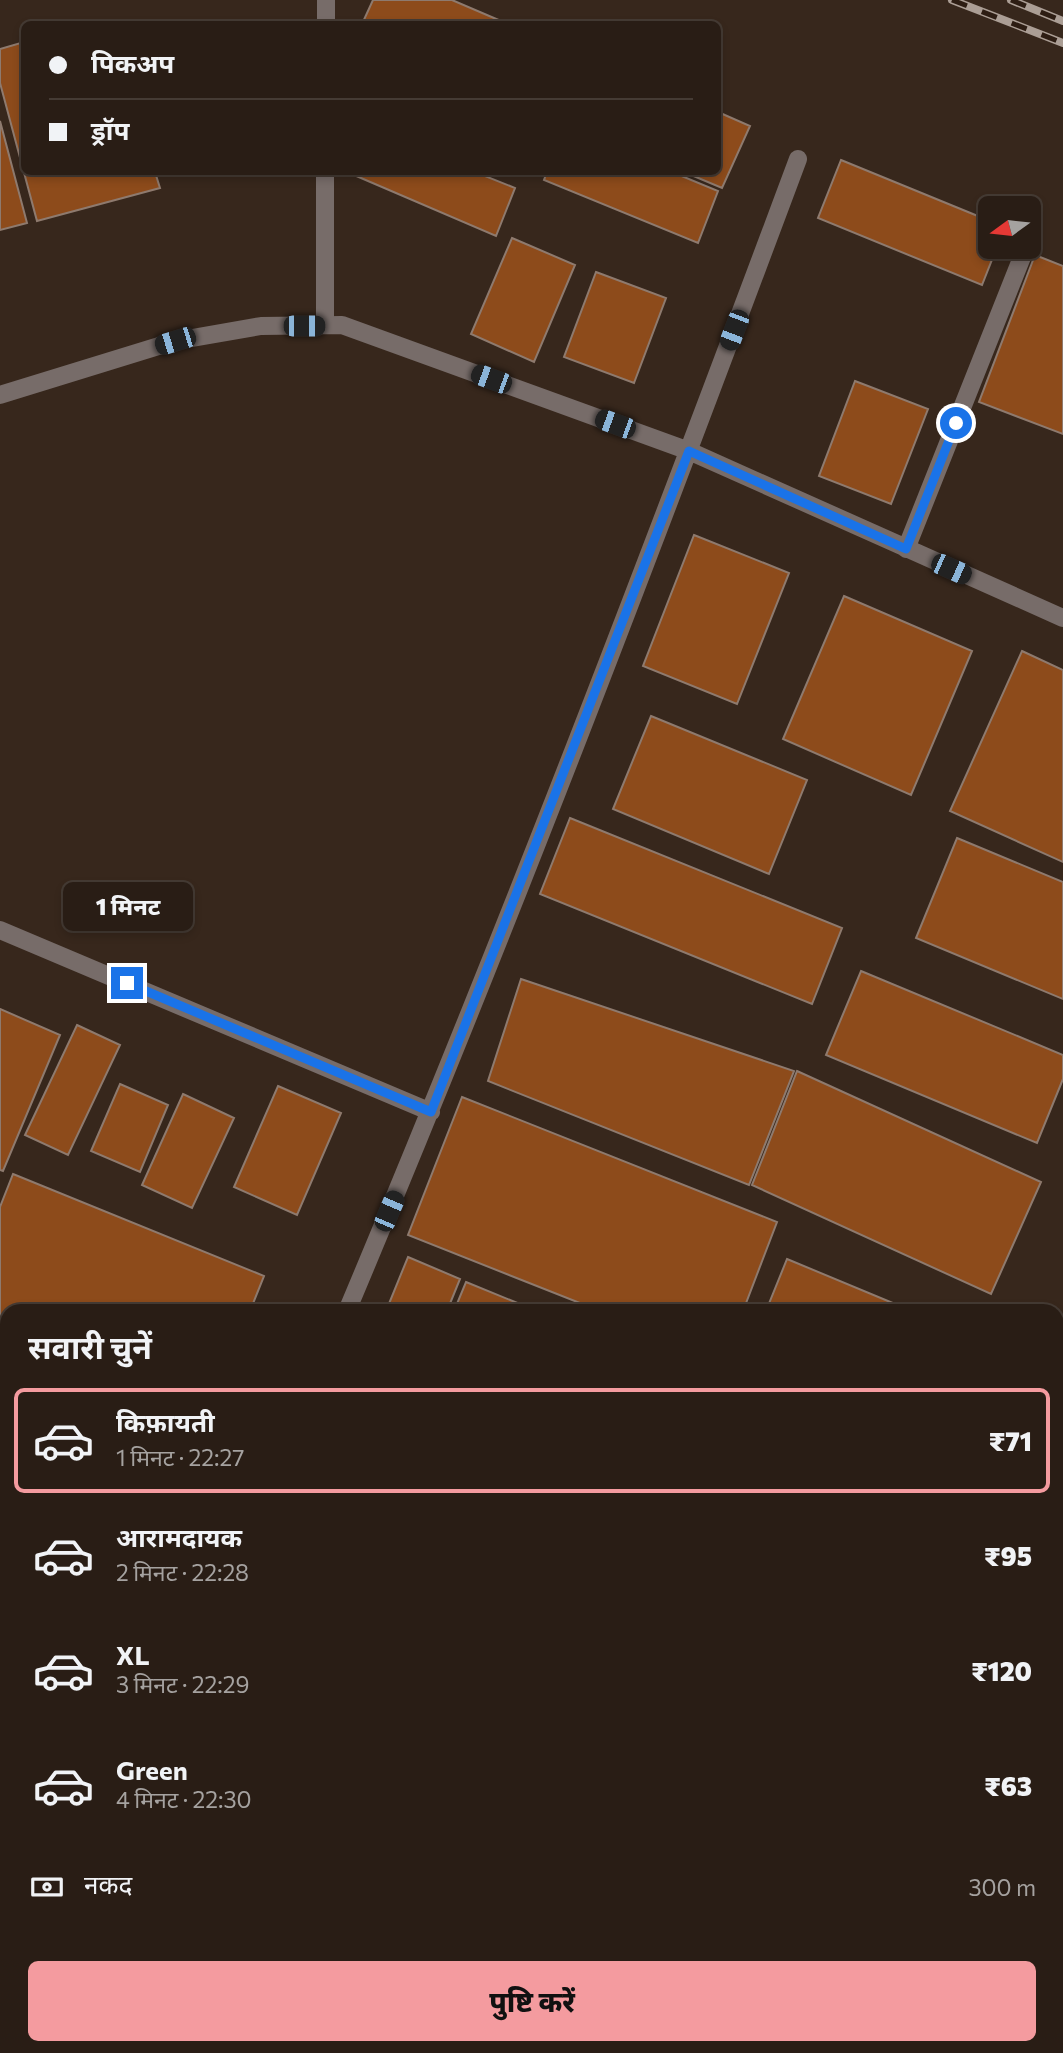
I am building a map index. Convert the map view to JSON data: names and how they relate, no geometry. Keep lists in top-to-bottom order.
{
  "north": "left",
  "page": {
    "banner": ["पिकअप", "ड्रॉप"],
    "bubble": "1 मिनट",
    "heading": "सवारी चुनें",
    "list": [
      {
        "name": "किफ़ायती",
        "note": "1 मिनट · 22:27",
        "value": "₹71"
      },
      {
        "name": "आरामदायक",
        "note": "2 मिनट · 22:28",
        "value": "₹95"
      },
      {
        "name": "XL",
        "note": "3 मिनट · 22:29",
        "value": "₹120"
      },
      {
        "name": "Green",
        "note": "4 मिनट · 22:30",
        "value": "₹63"
      }
    ],
    "pay": ["नकद", "300 m"],
    "buttons": "पुष्टि करें"
  }
}
